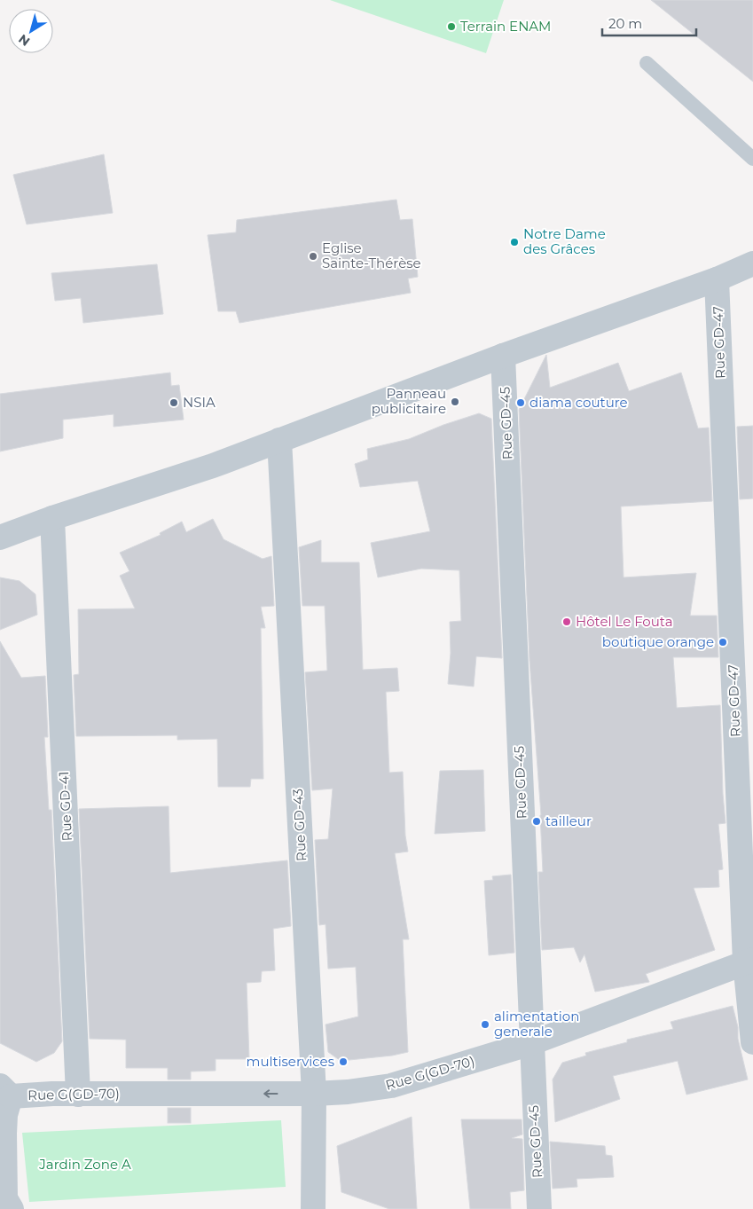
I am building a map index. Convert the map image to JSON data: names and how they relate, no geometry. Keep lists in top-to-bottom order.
{
  "streets": {
    "street": [
      "Rue GD-47",
      "Rue GD-45",
      "Rue GD-41",
      "Rue GD-43",
      "Rue G(GD-70)"
    ]
  },
  "crossings": [
    ["Rue GD-47", "Rue G(GD-70)"],
    ["Rue GD-45", "Rue G(GD-70)"],
    ["Rue GD-41", "Rue G(GD-70)"],
    ["Rue GD-43", "Rue G(GD-70)"]
  ],
  "parks": ["Jardin Zone A"],
  "places": [
    "Terrain ENAM",
    "Notre Dame des Grâces",
    "Eglise Sainte-Thérèse",
    "Panneau publicitaire",
    "NSIA",
    "diama couture",
    "Hôtel Le Fouta",
    "boutique orange",
    "tailleur",
    "alimentation generale",
    "multiservices"
  ],
  "scale_bar": "20 m",
  "north": "bottom left"
}
